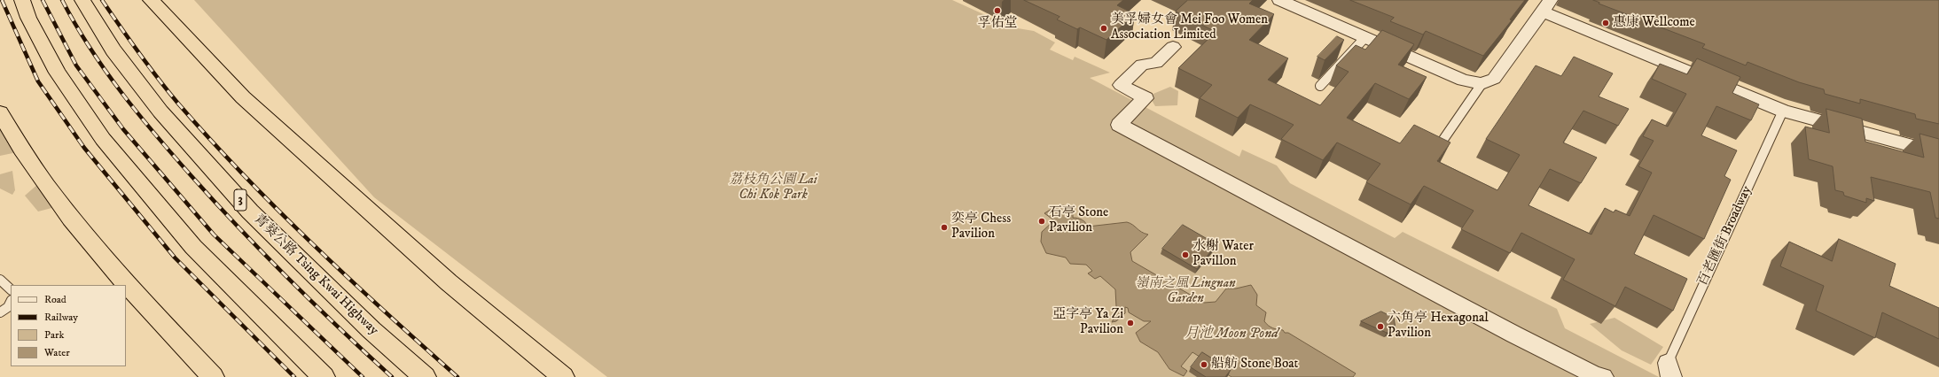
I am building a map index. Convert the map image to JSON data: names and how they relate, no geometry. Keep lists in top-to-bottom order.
{
  "streets": {
    "highway": ["3", "青葵公路 Tsing Kwai Highway"],
    "lane": ["百老匯街 Broadway"]
  },
  "water": ["月池 Moon Pond"],
  "parks": ["荔枝角公園 Lai Chi Kok Park", "嶺南之風 Lingnan Garden"],
  "places": [
    "孚佑堂",
    "惠康 Wellcome",
    "美孚婦女會 Mei Foo Women Association Limited",
    "石亭 Stone Pavilion",
    "奕亭 Chess Pavilion",
    "水榭 Water Pavillon",
    "亞字亭 Ya Zi Pavilion",
    "六角亭 Hexagonal Pavilion",
    "船舫 Stone Boat"
  ],
  "legend": [
    "Road",
    "Railway",
    "Park",
    "Water"
  ]
}
